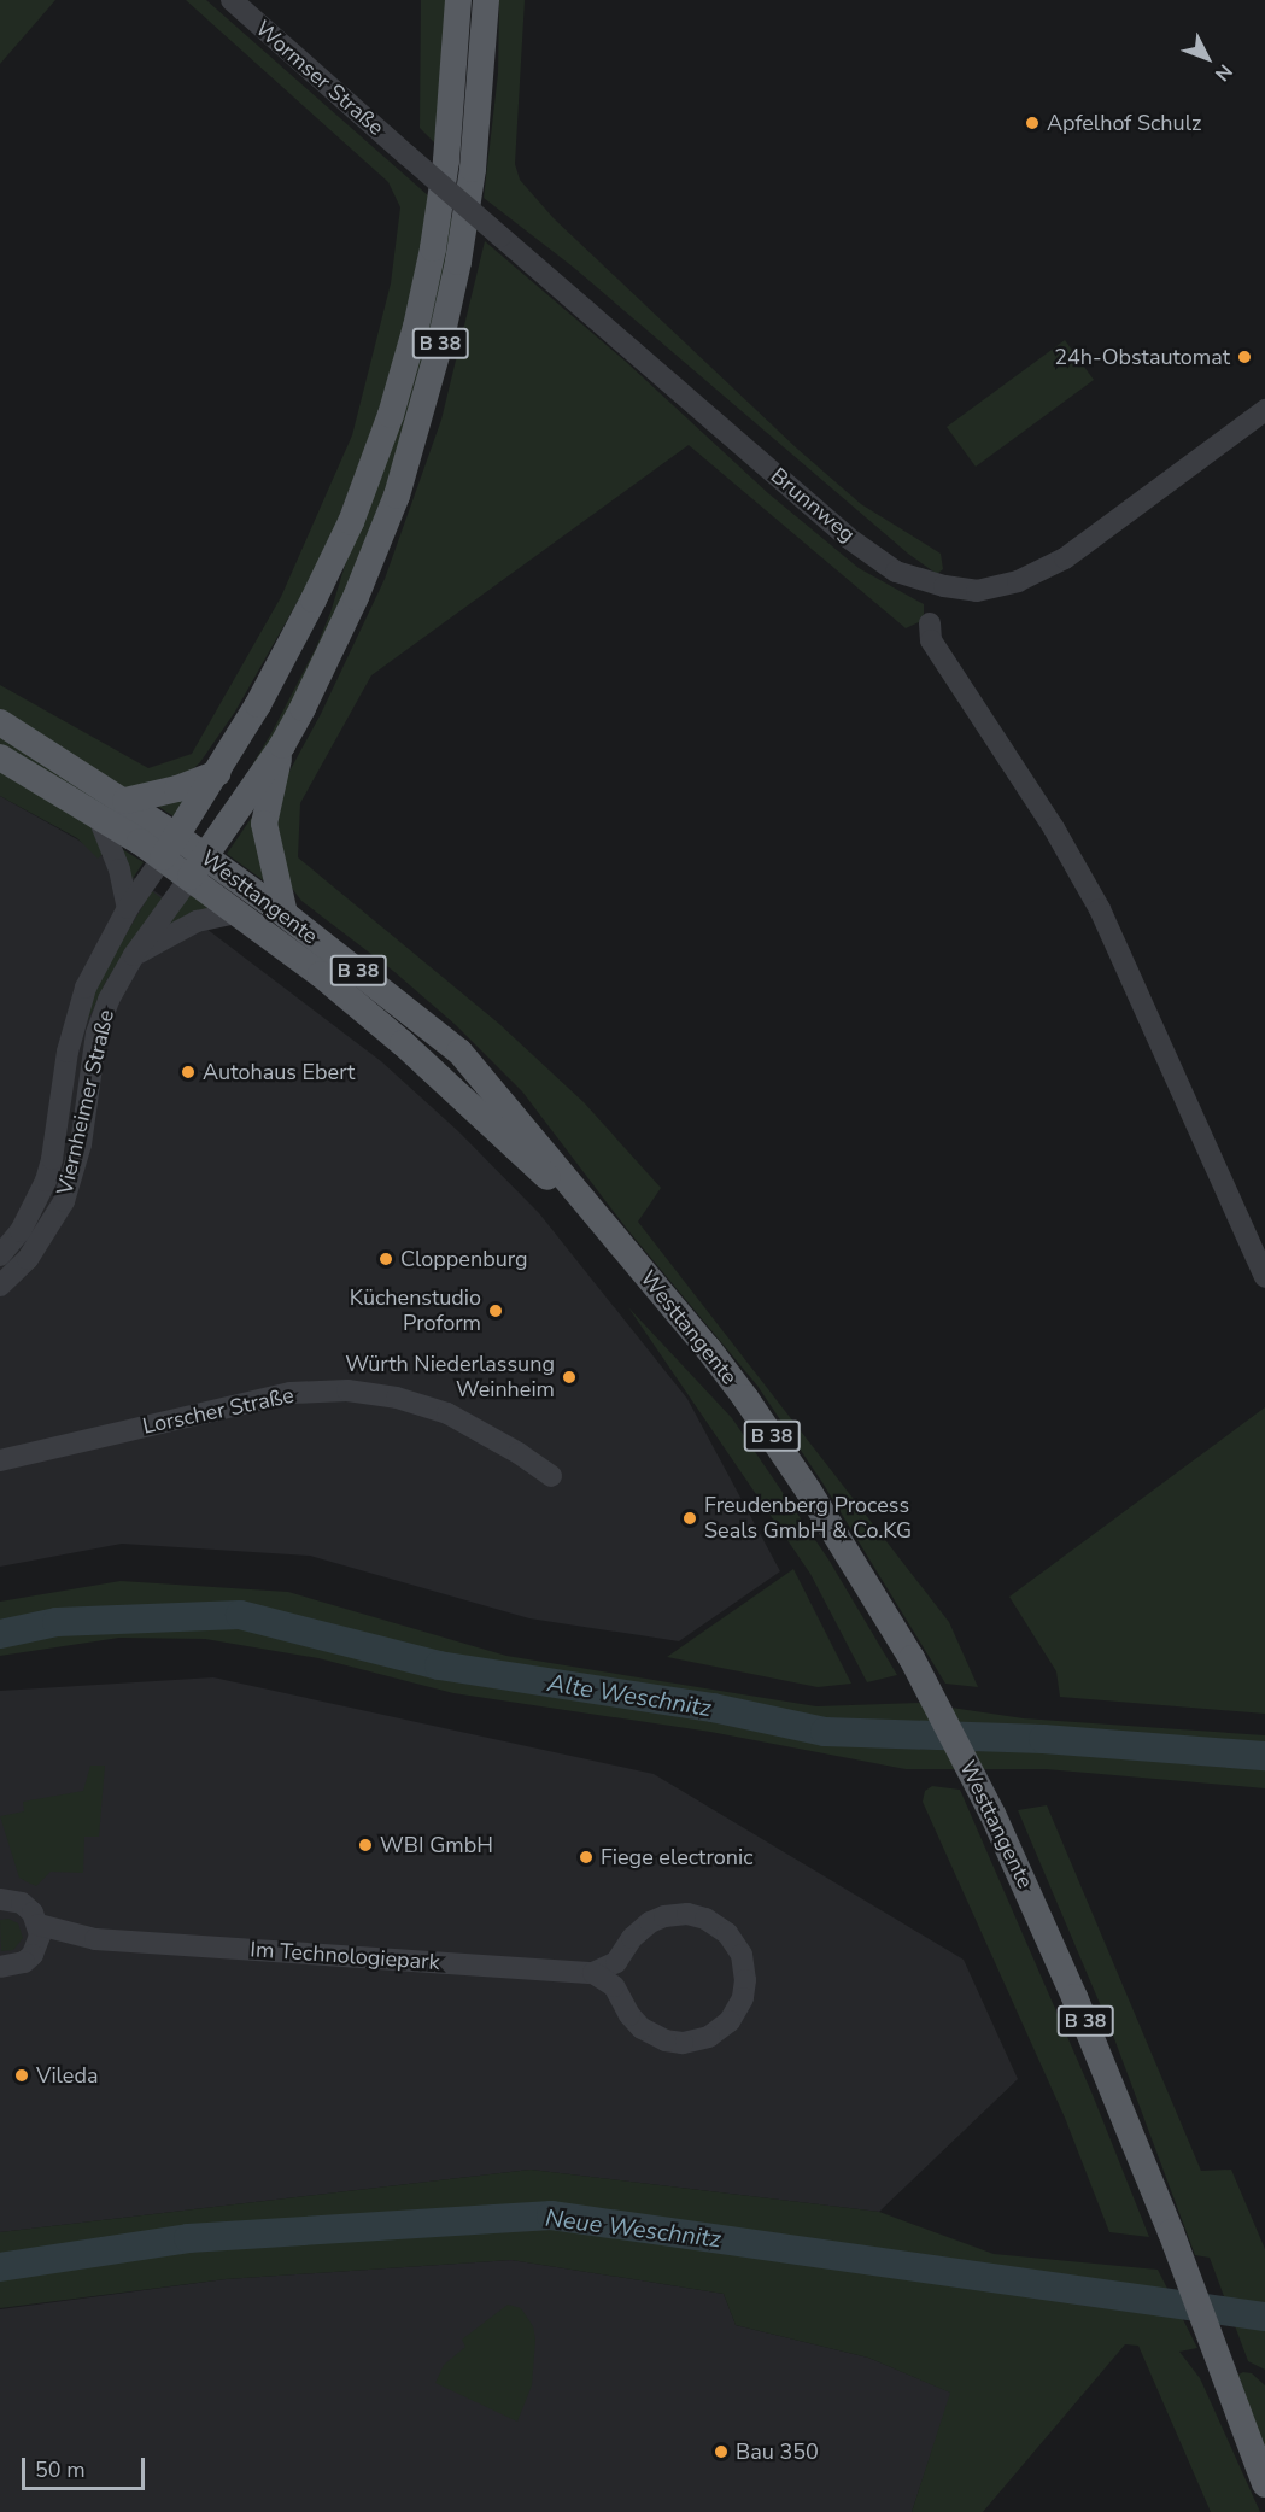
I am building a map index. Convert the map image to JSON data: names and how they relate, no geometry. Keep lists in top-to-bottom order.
{
  "streets": {
    "main road": ["B 38", "Westtangente"],
    "street": [
      "Wormser Straße",
      "Brunnweg",
      "Viernheimer Straße",
      "Lorscher Straße",
      "Im Technologiepark"
    ]
  },
  "crossings": [
    ["Wormser Straße", "Brunnweg"],
    ["B 38", "Westtangente"],
    ["B 38", "Viernheimer Straße"],
    ["Westtangente", "Viernheimer Straße"]
  ],
  "water": ["Alte Weschnitz", "Neue Weschnitz"],
  "places": [
    "Apfelhof Schulz",
    "24h-Obstautomat",
    "Autohaus Ebert",
    "Cloppenburg",
    "Küchenstudio Proform",
    "Würth Niederlassung Weinheim",
    "Freudenberg Process Seals GmbH & Co.KG",
    "WBI GmbH",
    "Fiege electronic",
    "Vileda",
    "Bau 350"
  ],
  "scale_bar": "50 m",
  "north": "bottom right"
}
